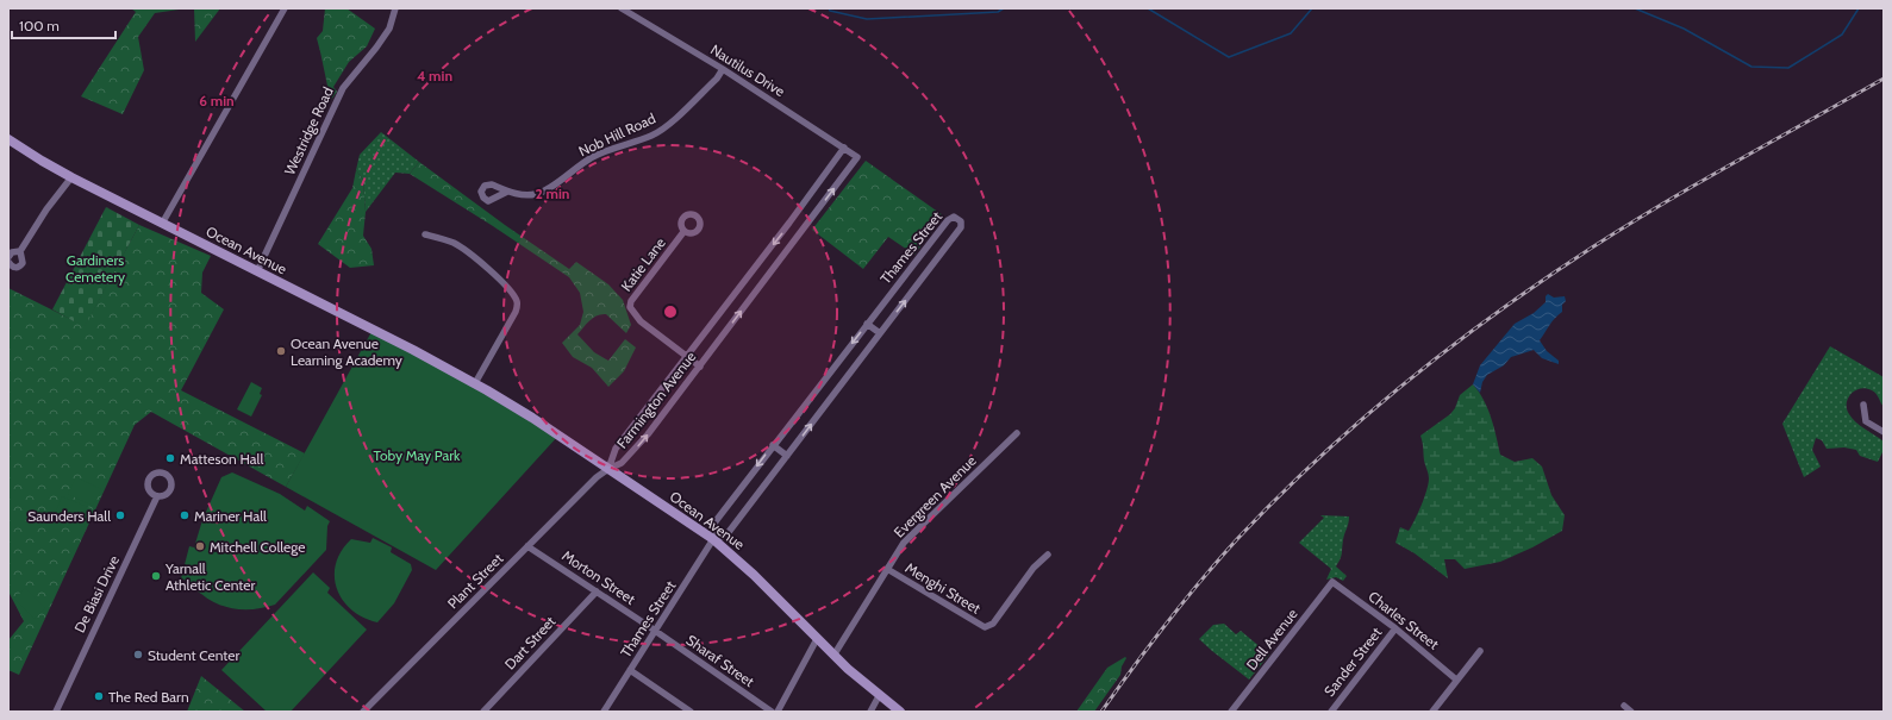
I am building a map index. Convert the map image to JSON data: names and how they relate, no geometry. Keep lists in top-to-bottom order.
{
  "streets": {
    "main road": ["Ocean Avenue"],
    "street": [
      "Nautilus Drive",
      "Westridge Road",
      "Nob Hill Road",
      "Thames Street",
      "Katie Lane",
      "Farmington Avenue",
      "Evergreen Avenue",
      "Morton Street",
      "Plant Street",
      "Menghi Street",
      "De Biasi Drive",
      "Charles Street",
      "Dell Avenue",
      "Dart Street",
      "Sharaf Street",
      "Sander Street"
    ]
  },
  "crossings": [
    ["Nautilus Drive", "Nob Hill Road"],
    ["Nautilus Drive", "Farmington Avenue"],
    ["Westridge Road", "Ocean Avenue"],
    ["Thames Street", "Ocean Avenue"],
    ["Thames Street", "Morton Street"],
    ["Thames Street", "Sharaf Street"],
    ["Ocean Avenue", "Farmington Avenue"],
    ["Ocean Avenue", "Evergreen Avenue"],
    ["Ocean Avenue", "Plant Street"],
    ["Katie Lane", "Farmington Avenue"],
    ["Farmington Avenue", "Plant Street"],
    ["Evergreen Avenue", "Menghi Street"],
    ["Morton Street", "Plant Street"],
    ["Morton Street", "Dart Street"],
    ["Morton Street", "Sharaf Street"],
    ["Charles Street", "Dell Avenue"],
    ["Charles Street", "Sander Street"]
  ],
  "parks": ["Gardiners Cemetery", "Toby May Park"],
  "places": [
    "Ocean Avenue Learning Academy",
    "Matteson Hall",
    "Saunders Hall",
    "Mariner Hall",
    "Mitchell College",
    "Yarnall Athletic Center",
    "Student Center",
    "The Red Barn"
  ],
  "scale_bar": "100 m",
  "rings": ["4 min", "6 min", "2 min"]
}
